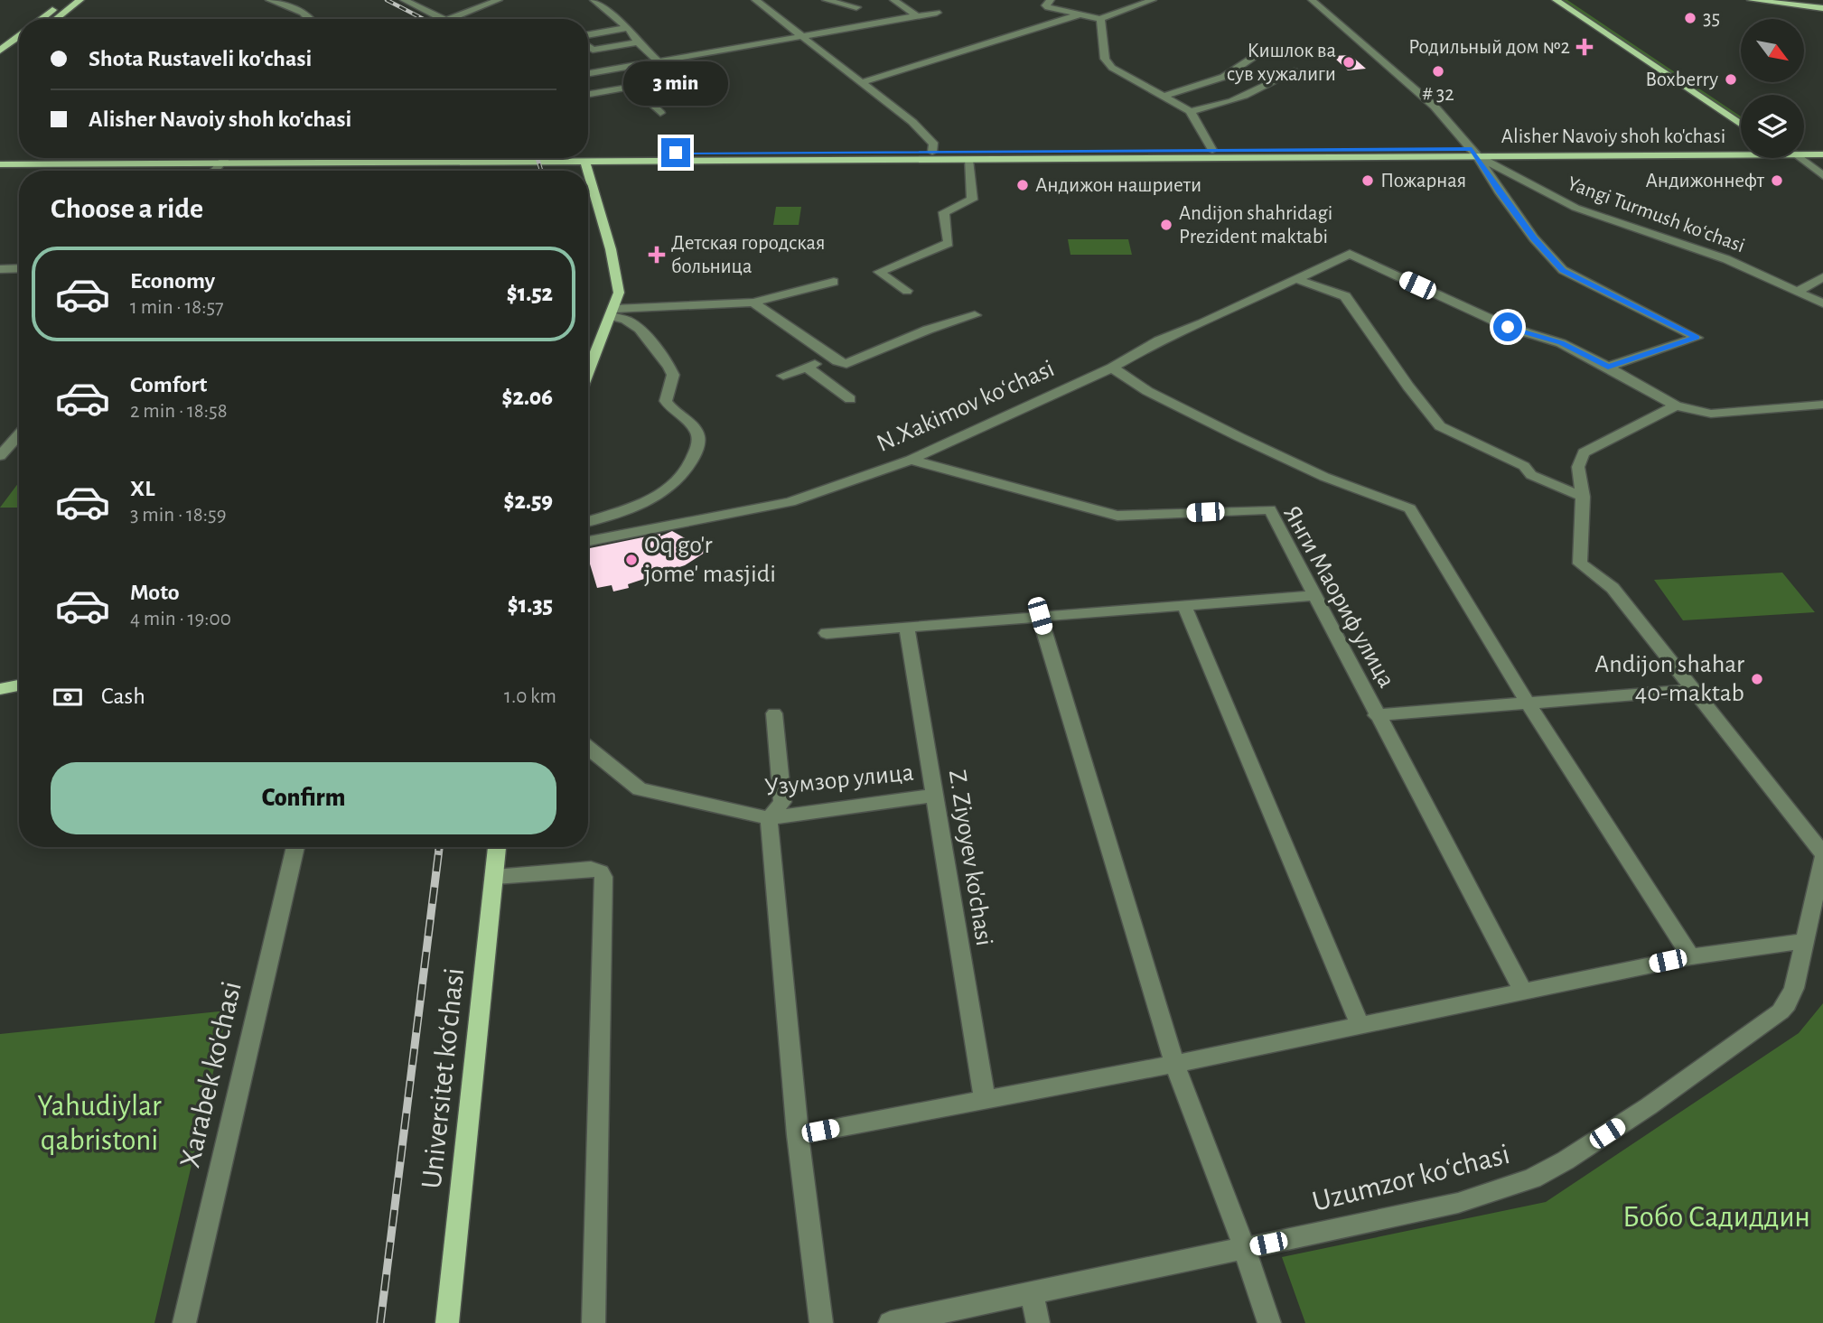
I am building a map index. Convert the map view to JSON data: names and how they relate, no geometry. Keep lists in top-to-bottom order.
{
  "streets": {
    "main road": ["Alisher Navoiy shoh ko'chasi", "Universitet kо‘chasi"],
    "street": [
      "Yangi Turmush koʻchasi",
      "N.Xakimov koʻchasi",
      "Янги Маориф улица",
      "Узумзор улица",
      "Z. Ziyoyev ko'chasi",
      "Xarabek ko'chasi",
      "Uzumzor koʻchasi"
    ]
  },
  "crossings": [
    ["Alisher Navoiy shoh ko'chasi", "Yangi Turmush koʻchasi"],
    ["N.Xakimov koʻchasi", "Янги Маориф улица"],
    ["Узумзор улица", "Z. Ziyoyev ko'chasi"]
  ],
  "parks": ["Yahudiylar qabristoni", "Бобо Садиддин"],
  "places": {
    "other": [
      "35",
      "Кишлок ва сув хужалиги",
      "# 32",
      "Boxberry",
      "Пожарная",
      "Андижоннефт",
      "Андижон нашриети",
      "Andijon shahridagi Prezident maktabi",
      "Oq go'r jome' masjidi",
      "Andijon shahar 40-maktab"
    ],
    "health": ["Родильный дом №2", "Детская городская больница"]
  },
  "north": "bottom right",
  "page": {
    "banner": ["Shota Rustaveli ko'chasi", "Alisher Navoiy shoh ko'chasi"],
    "bubble": "3 min",
    "heading": "Choose a ride",
    "list": [
      {
        "name": "Economy",
        "note": "1 min · 18:57",
        "value": "$1.52"
      },
      {
        "name": "Comfort",
        "note": "2 min · 18:58",
        "value": "$2.06"
      },
      {
        "name": "XL",
        "note": "3 min · 18:59",
        "value": "$2.59"
      },
      {
        "name": "Moto",
        "note": "4 min · 19:00",
        "value": "$1.35"
      }
    ],
    "pay": ["Cash", "1.0 km"],
    "buttons": "Confirm"
  }
}
